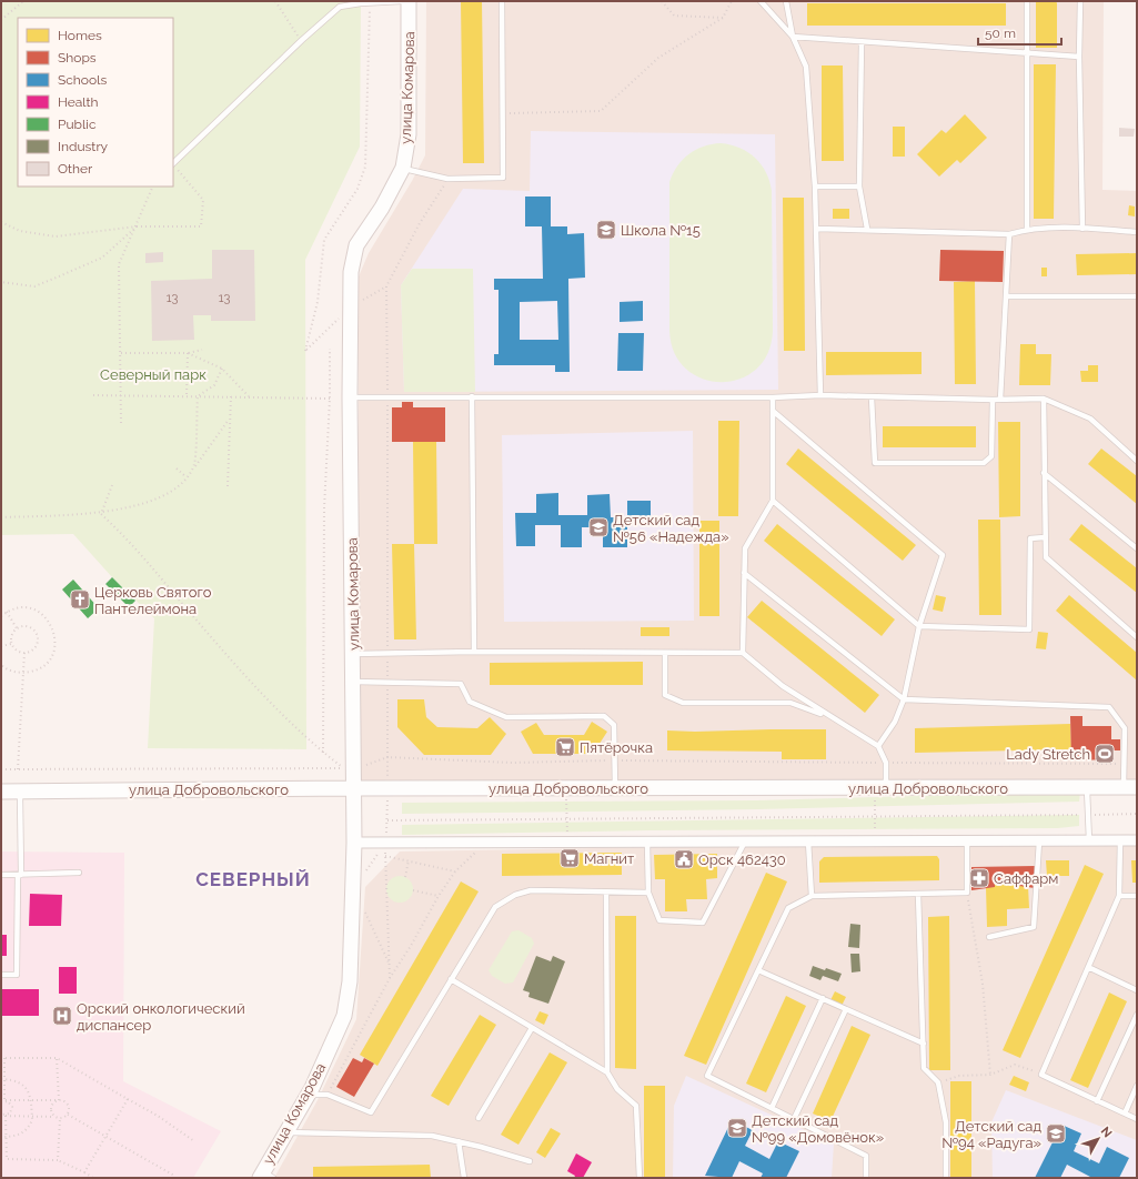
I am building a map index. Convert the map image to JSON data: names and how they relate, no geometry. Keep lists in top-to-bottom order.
{
  "streets": {
    "main road": ["улица Комарова", "улица Добровольского"]
  },
  "crossings": [
    ["улица Комарова", "улица Добровольского"]
  ],
  "districts": ["СЕВЕРНЫЙ"],
  "parks": ["Северный парк"],
  "places": {
    "school or university": [
      "Школа №15",
      "Детский сад №56 «Надежда»",
      "Детский сад №99 «Домовёнок»",
      "Детский сад №94 «Радуга»"
    ],
    "church": ["Церковь Святого Пантелеймона"],
    "supermarket": ["Пятёрочка", "Магнит"],
    "sports": ["Lady Stretch"],
    "public building": ["Орск 462430"],
    "pharmacy": ["Саффарм"],
    "hospital": ["Орский онкологический диспансер"]
  },
  "house_numbers": ["13", "13"],
  "legend": [
    "Homes",
    "Shops",
    "Schools",
    "Health",
    "Public",
    "Industry",
    "Other"
  ],
  "scale_bar": "50 m",
  "north": "top right"
}
